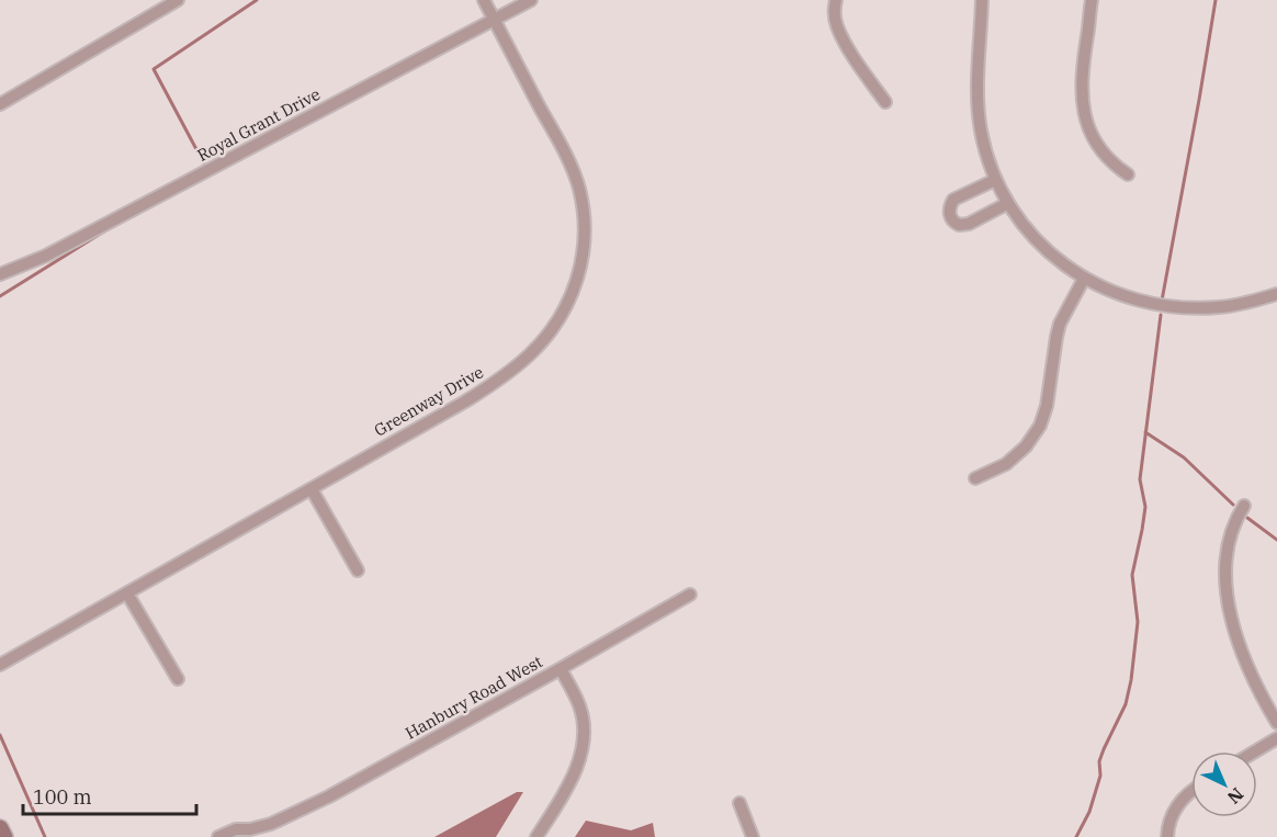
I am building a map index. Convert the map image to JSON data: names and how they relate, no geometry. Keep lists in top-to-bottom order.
{
  "streets": {
    "street": ["Royal Grant Drive", "Greenway Drive", "Hanbury Road West"]
  },
  "crossings": [
    ["Royal Grant Drive", "Greenway Drive"]
  ],
  "scale_bar": "100 m",
  "north": "bottom right"
}
